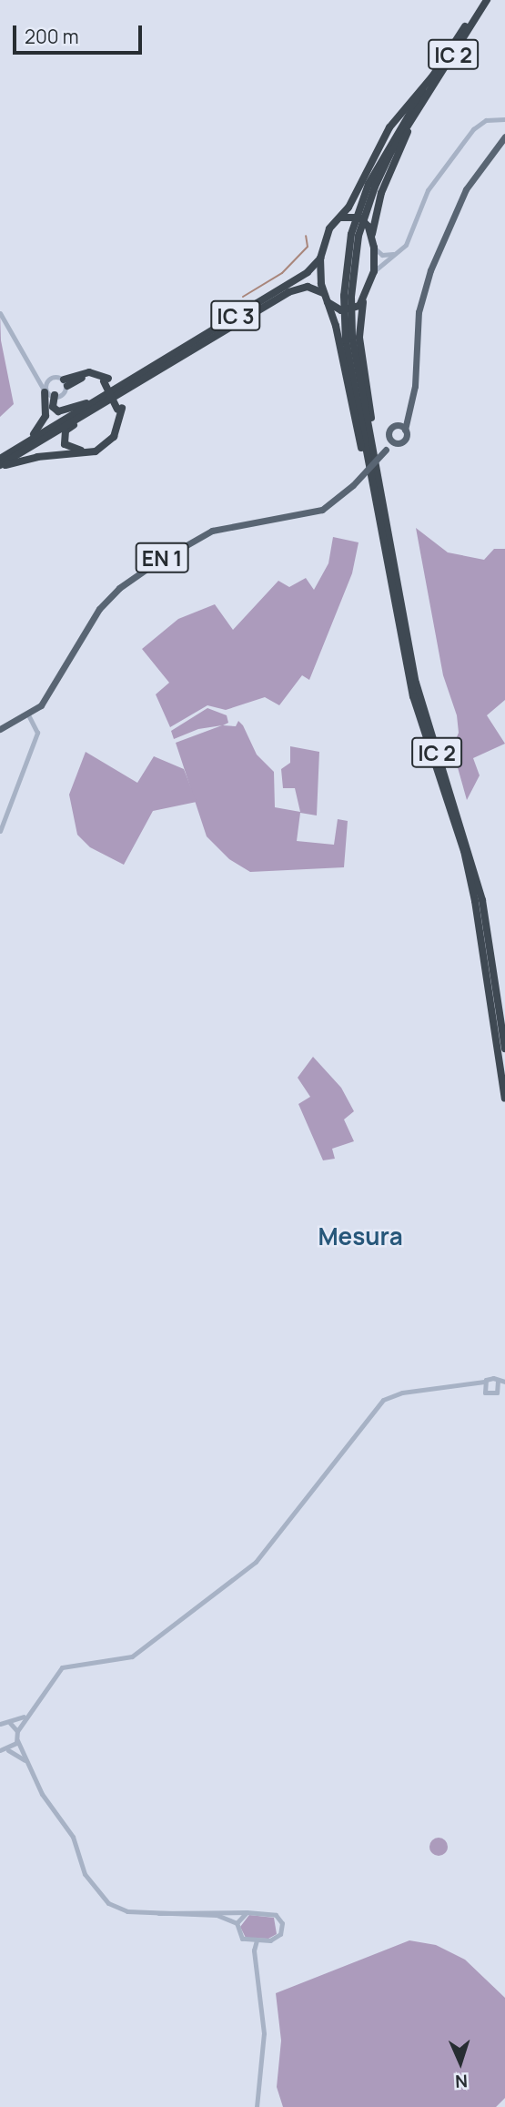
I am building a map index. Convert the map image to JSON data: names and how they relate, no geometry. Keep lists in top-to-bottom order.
{
  "streets": {
    "highway": ["IC 2", "IC 3"],
    "main road": ["EN 1"]
  },
  "districts": ["Mesura"],
  "scale_bar": "200 m",
  "north": "bottom"
}
